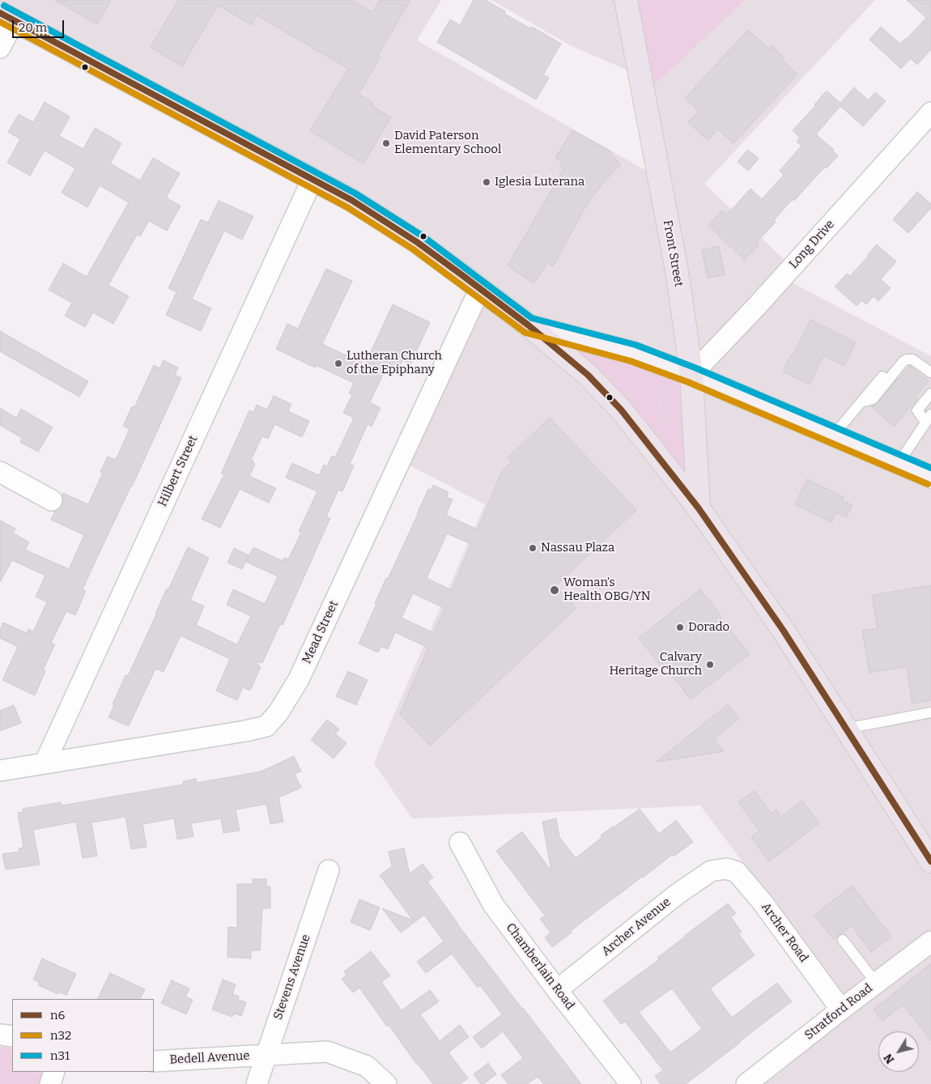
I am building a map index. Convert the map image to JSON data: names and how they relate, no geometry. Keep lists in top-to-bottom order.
{
  "streets": {
    "main road": ["Front Street"],
    "street": [
      "Long Drive",
      "Hilbert Street",
      "Mead Street",
      "Archer Avenue",
      "Archer Road",
      "Chamberlain Road",
      "Stevens Avenue",
      "Stratford Road",
      "Bedell Avenue"
    ]
  },
  "crossings": [
    ["Long Drive", "Front Street"],
    ["Hilbert Street", "Mead Street"],
    ["Archer Avenue", "Archer Road"],
    ["Archer Avenue", "Chamberlain Road"],
    ["Archer Road", "Stratford Road"],
    ["Stevens Avenue", "Bedell Avenue"]
  ],
  "places": [
    "David Paterson Elementary School",
    "Iglesia Luterana",
    "Lutheran Church of the Epiphany",
    "Nassau Plaza",
    "Woman’s Health OBG/YN",
    "Dorado",
    "Calvary Heritage Church"
  ],
  "lines": ["transit line n31", "transit line n6", "transit line n32"],
  "legend": ["n6", "n32", "n31"],
  "scale_bar": "20 m",
  "north": "bottom left"
}
